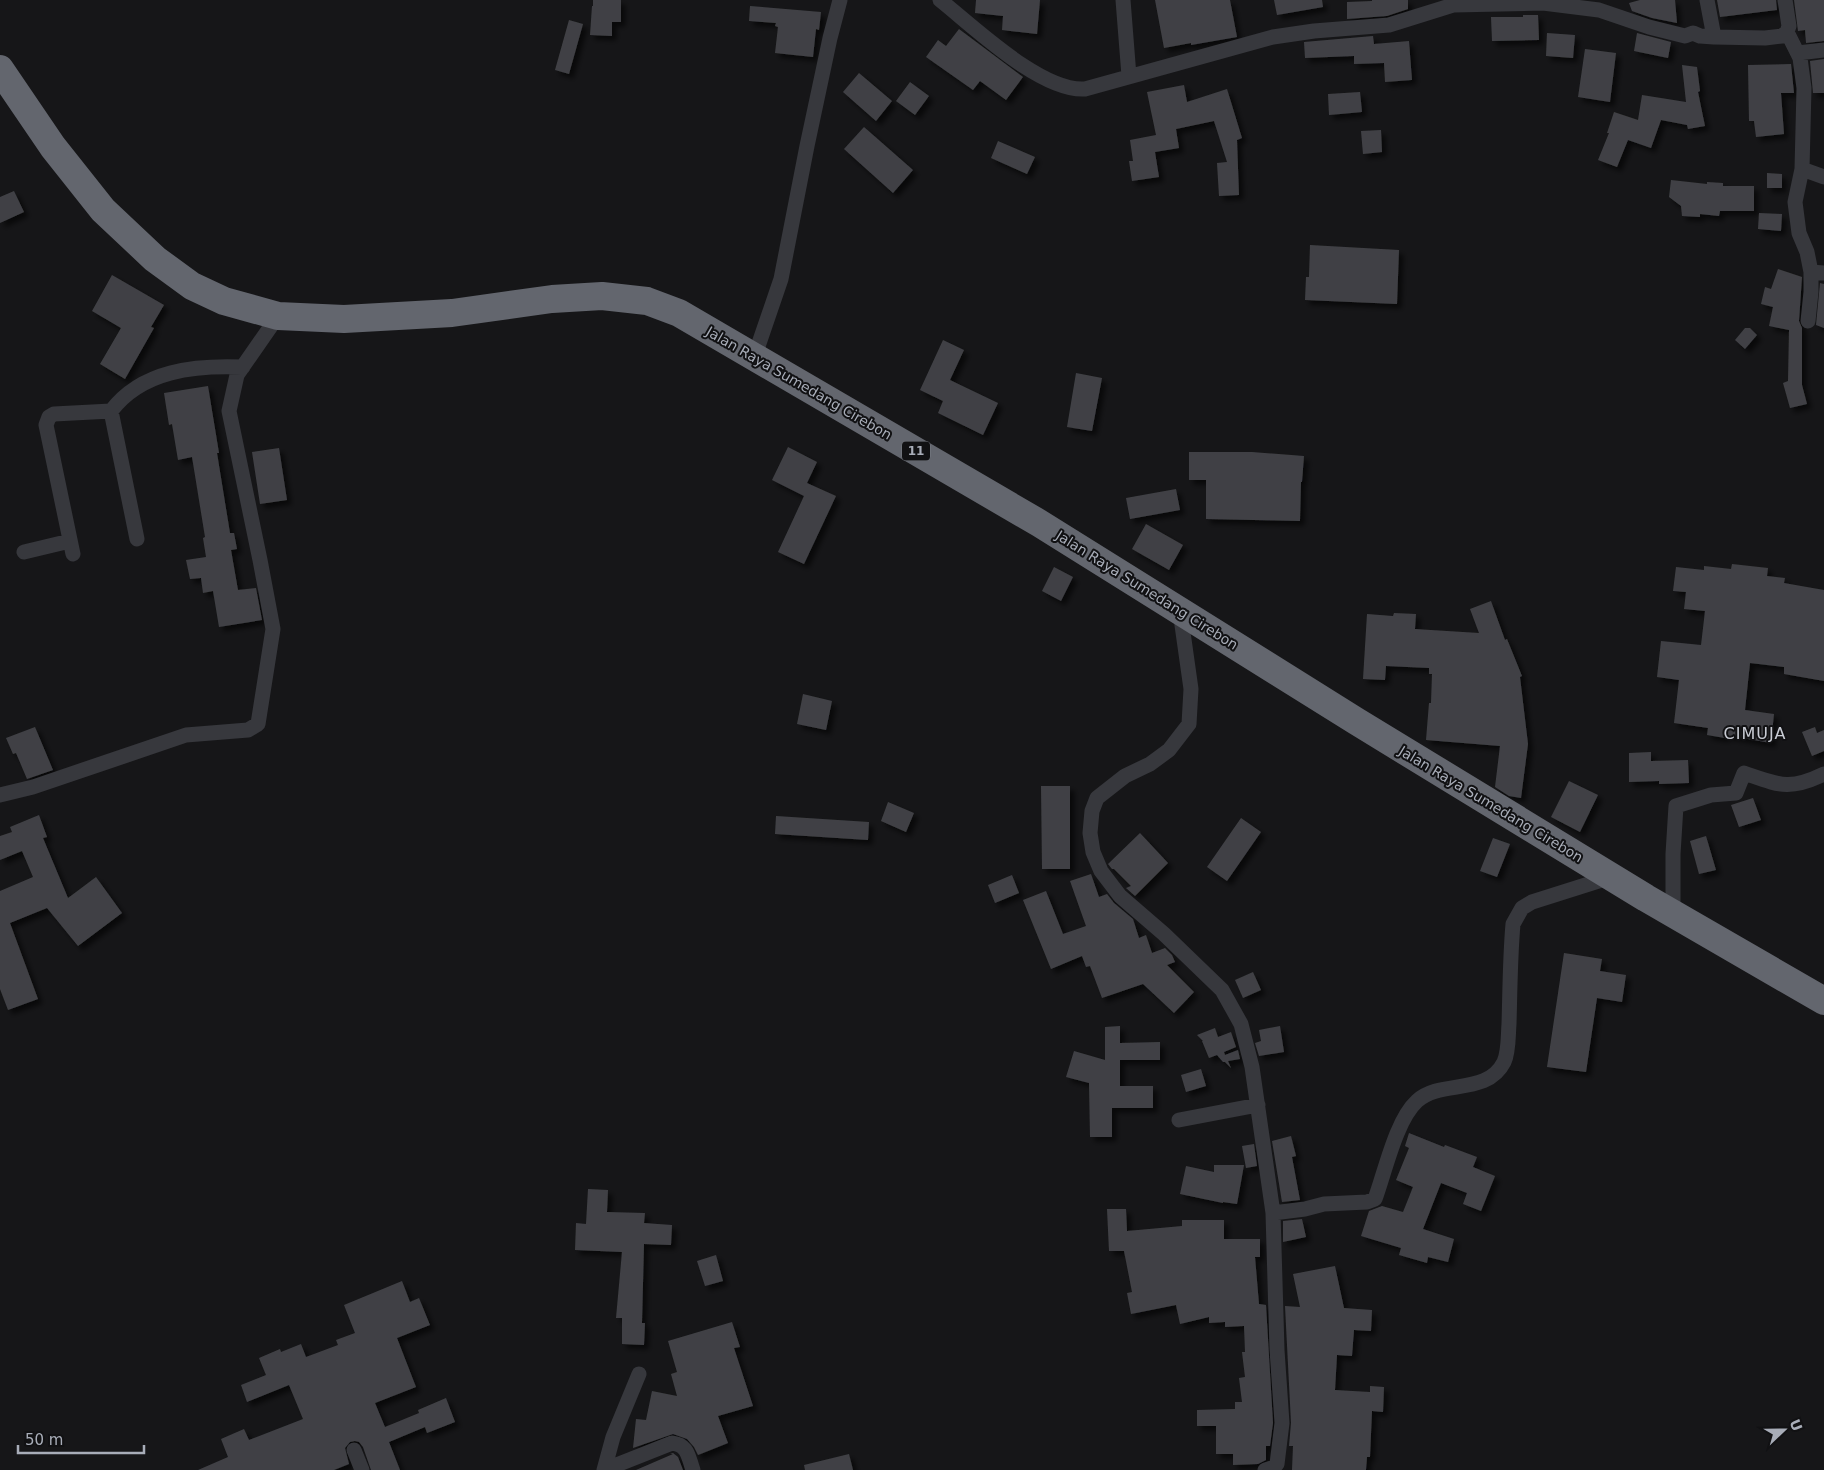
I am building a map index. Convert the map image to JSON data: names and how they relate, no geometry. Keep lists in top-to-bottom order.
{
  "streets": {
    "highway": ["Jalan Raya Sumedang Cirebon", "11"]
  },
  "districts": ["CIMUJA"],
  "scale_bar": "50 m",
  "north": "right"
}
